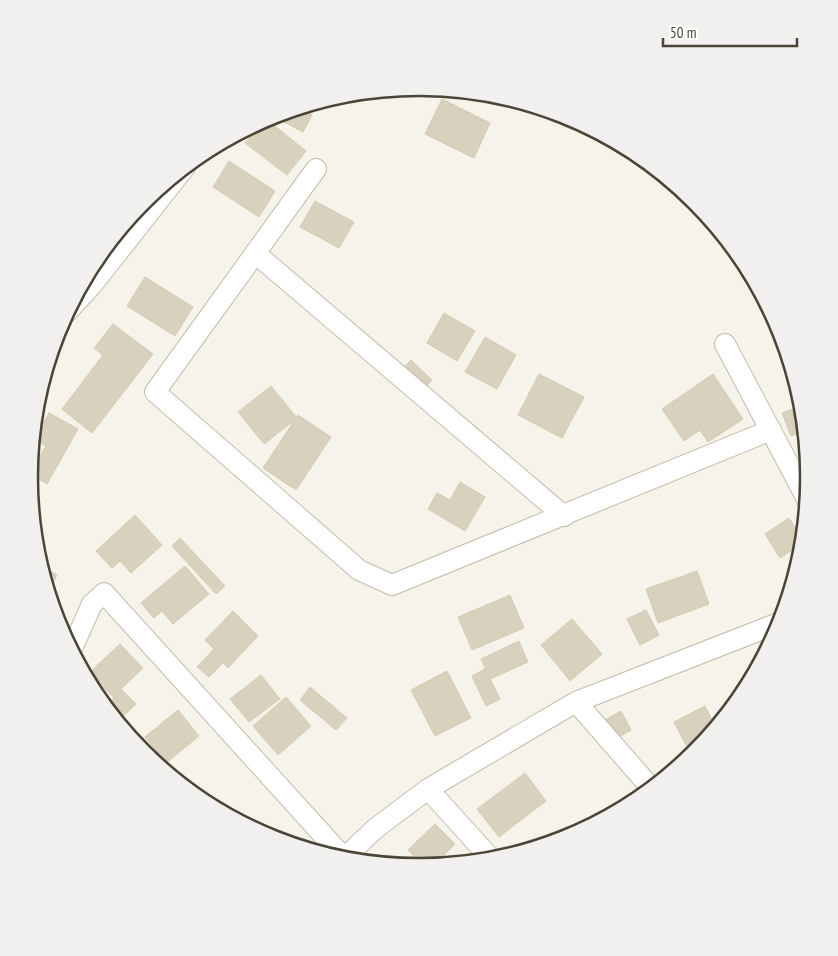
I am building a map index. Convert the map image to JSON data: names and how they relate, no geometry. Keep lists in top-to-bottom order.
{
  "scale_bar": "50 m"
}
